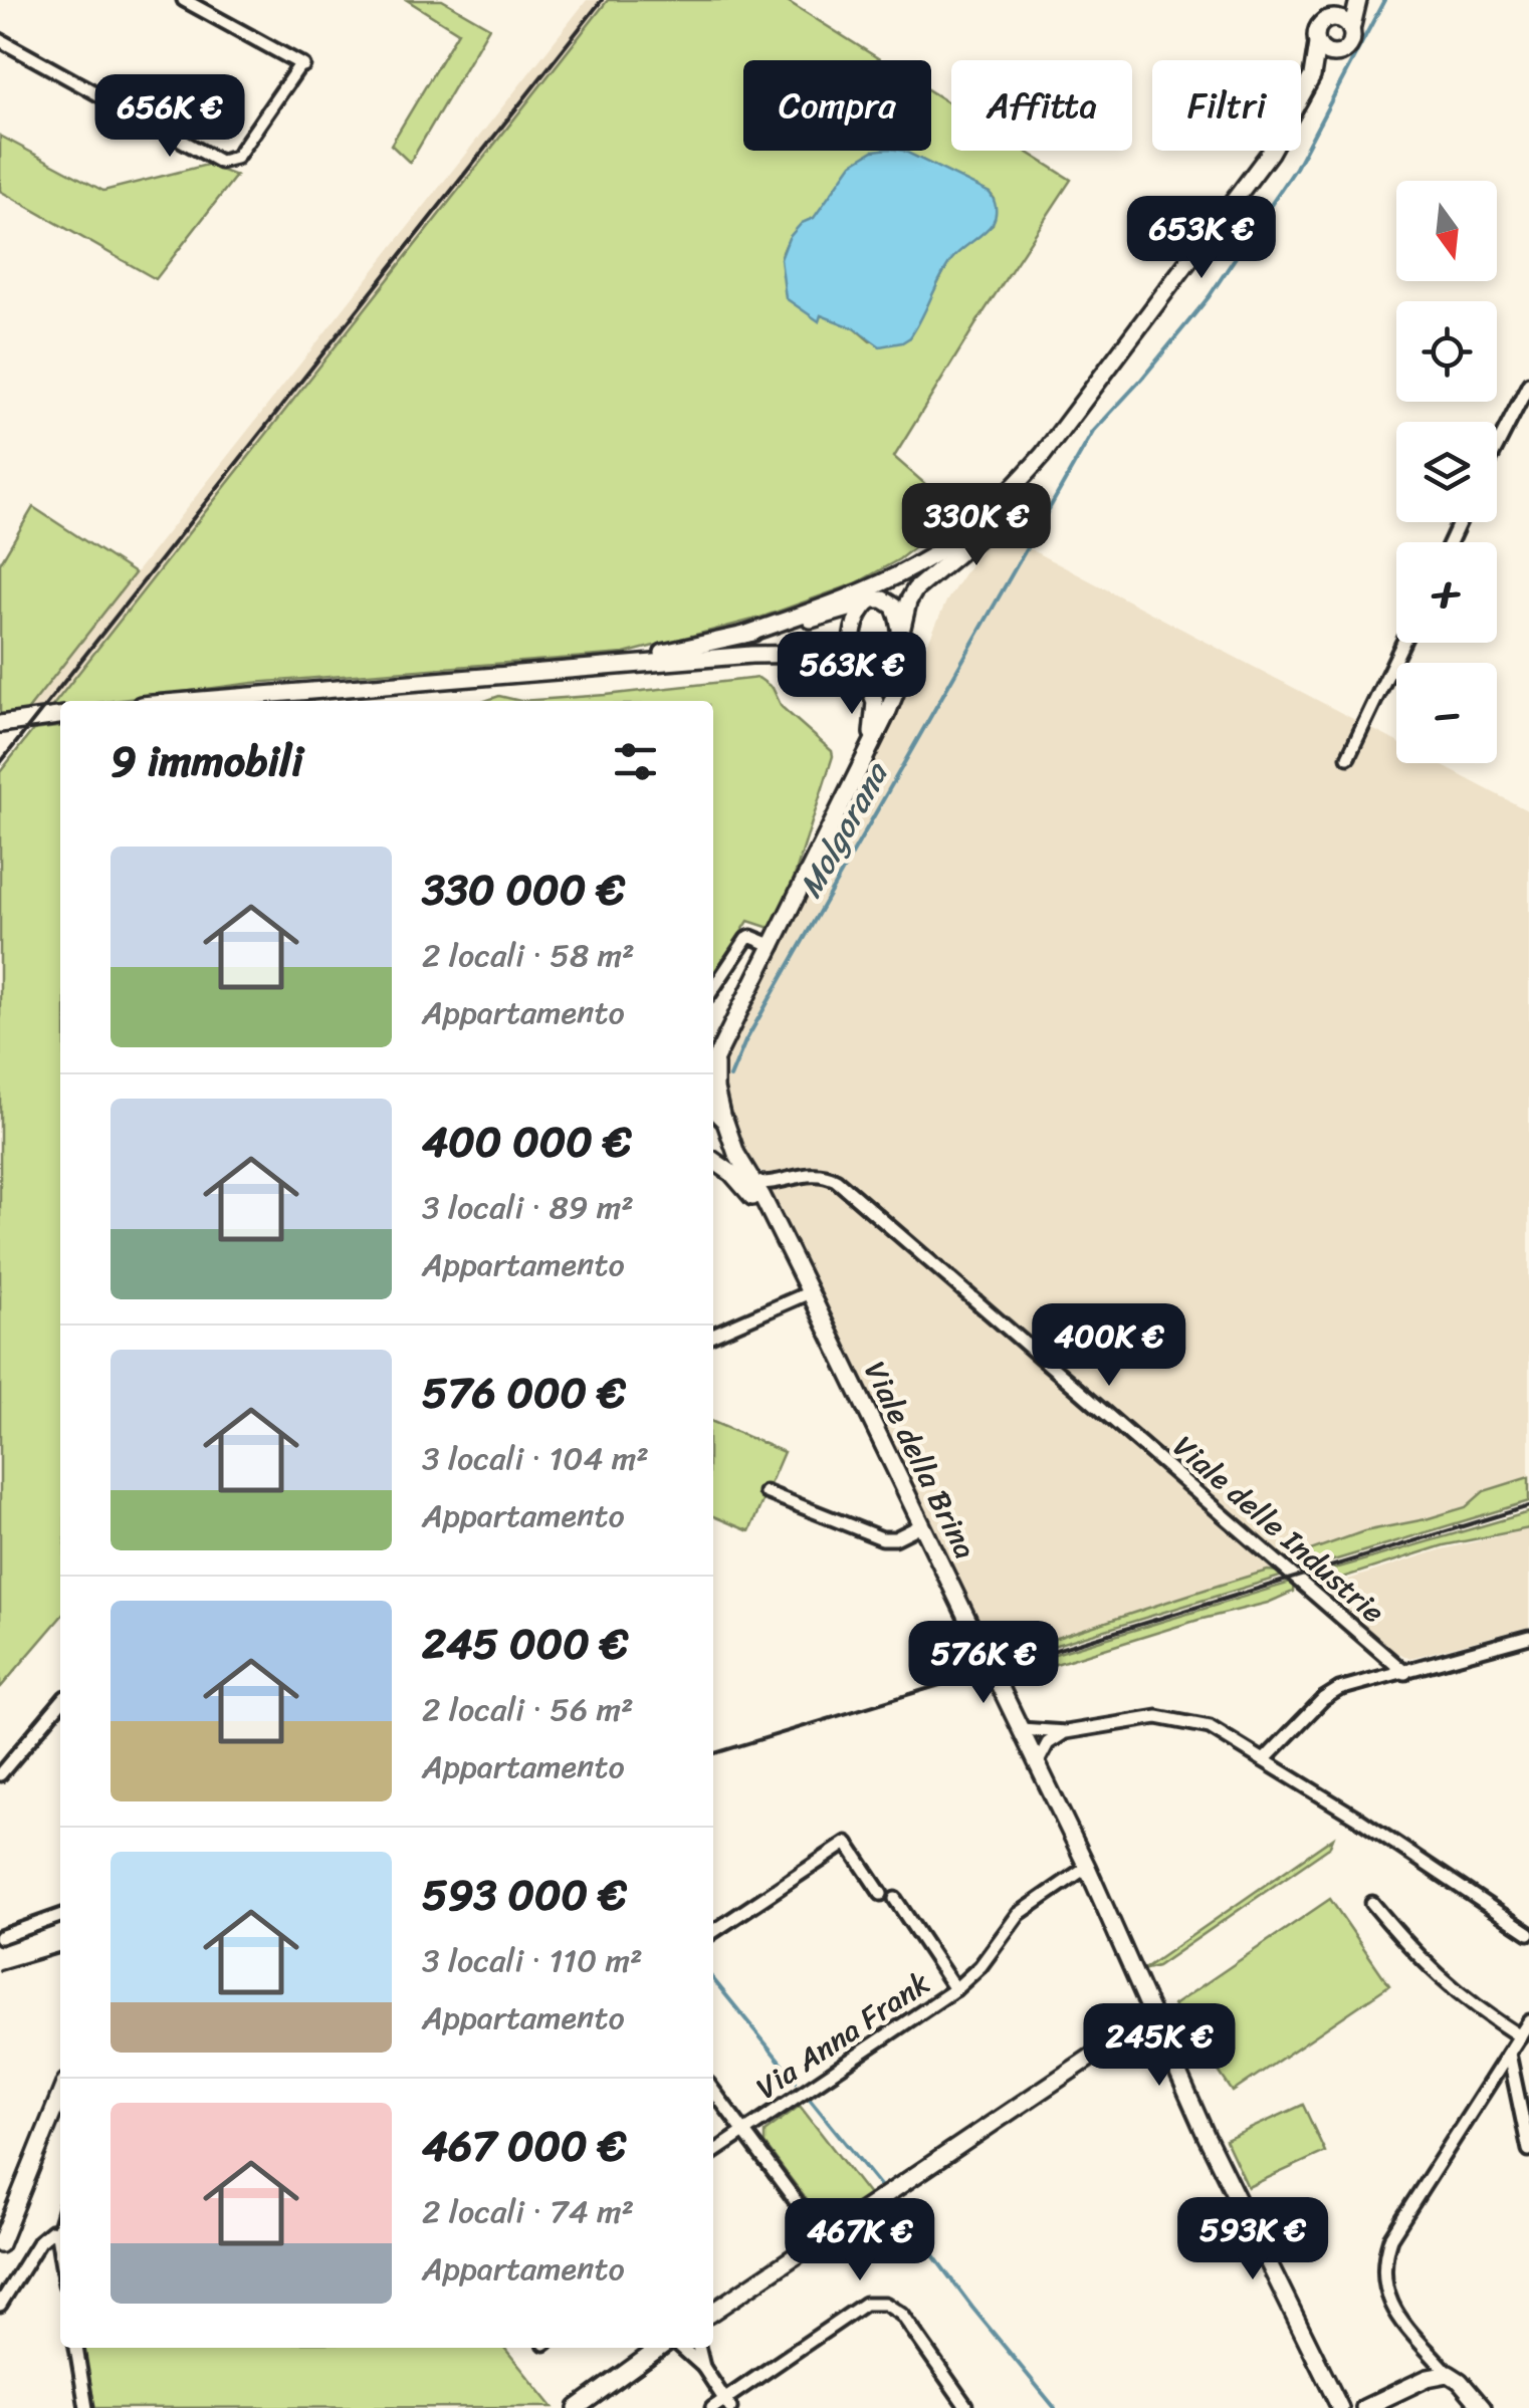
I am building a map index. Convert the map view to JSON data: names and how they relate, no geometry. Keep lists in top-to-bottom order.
{
  "streets": {
    "main road": ["Viale della Brina"],
    "street": ["Viale delle Industrie", "Via Anna Frank"]
  },
  "crossings": [
    ["Viale della Brina", "Viale delle Industrie"],
    ["Viale della Brina", "Via Anna Frank"]
  ],
  "water": ["Molgorana"],
  "north": "bottom",
  "page": {
    "chip": ["Compra", "Affitta", "Filtri"],
    "price": [
      "656K €",
      "653K €",
      "330K €",
      "563K €",
      "400K €",
      "576K €",
      "245K €",
      "593K €",
      "467K €"
    ],
    "map_buttons": ["+", "−"],
    "heading": "9 immobili",
    "list": [
      {
        "name": "330 000 €",
        "note": "2 locali · 58 m² · Appartamento"
      },
      {
        "name": "400 000 €",
        "note": "3 locali · 89 m² · Appartamento"
      },
      {
        "name": "576 000 €",
        "note": "3 locali · 104 m² · Appartamento"
      },
      {
        "name": "245 000 €",
        "note": "2 locali · 56 m² · Appartamento"
      },
      {
        "name": "593 000 €",
        "note": "3 locali · 110 m² · Appartamento"
      },
      {
        "name": "467 000 €",
        "note": "2 locali · 74 m² · Appartamento"
      }
    ]
  }
}
